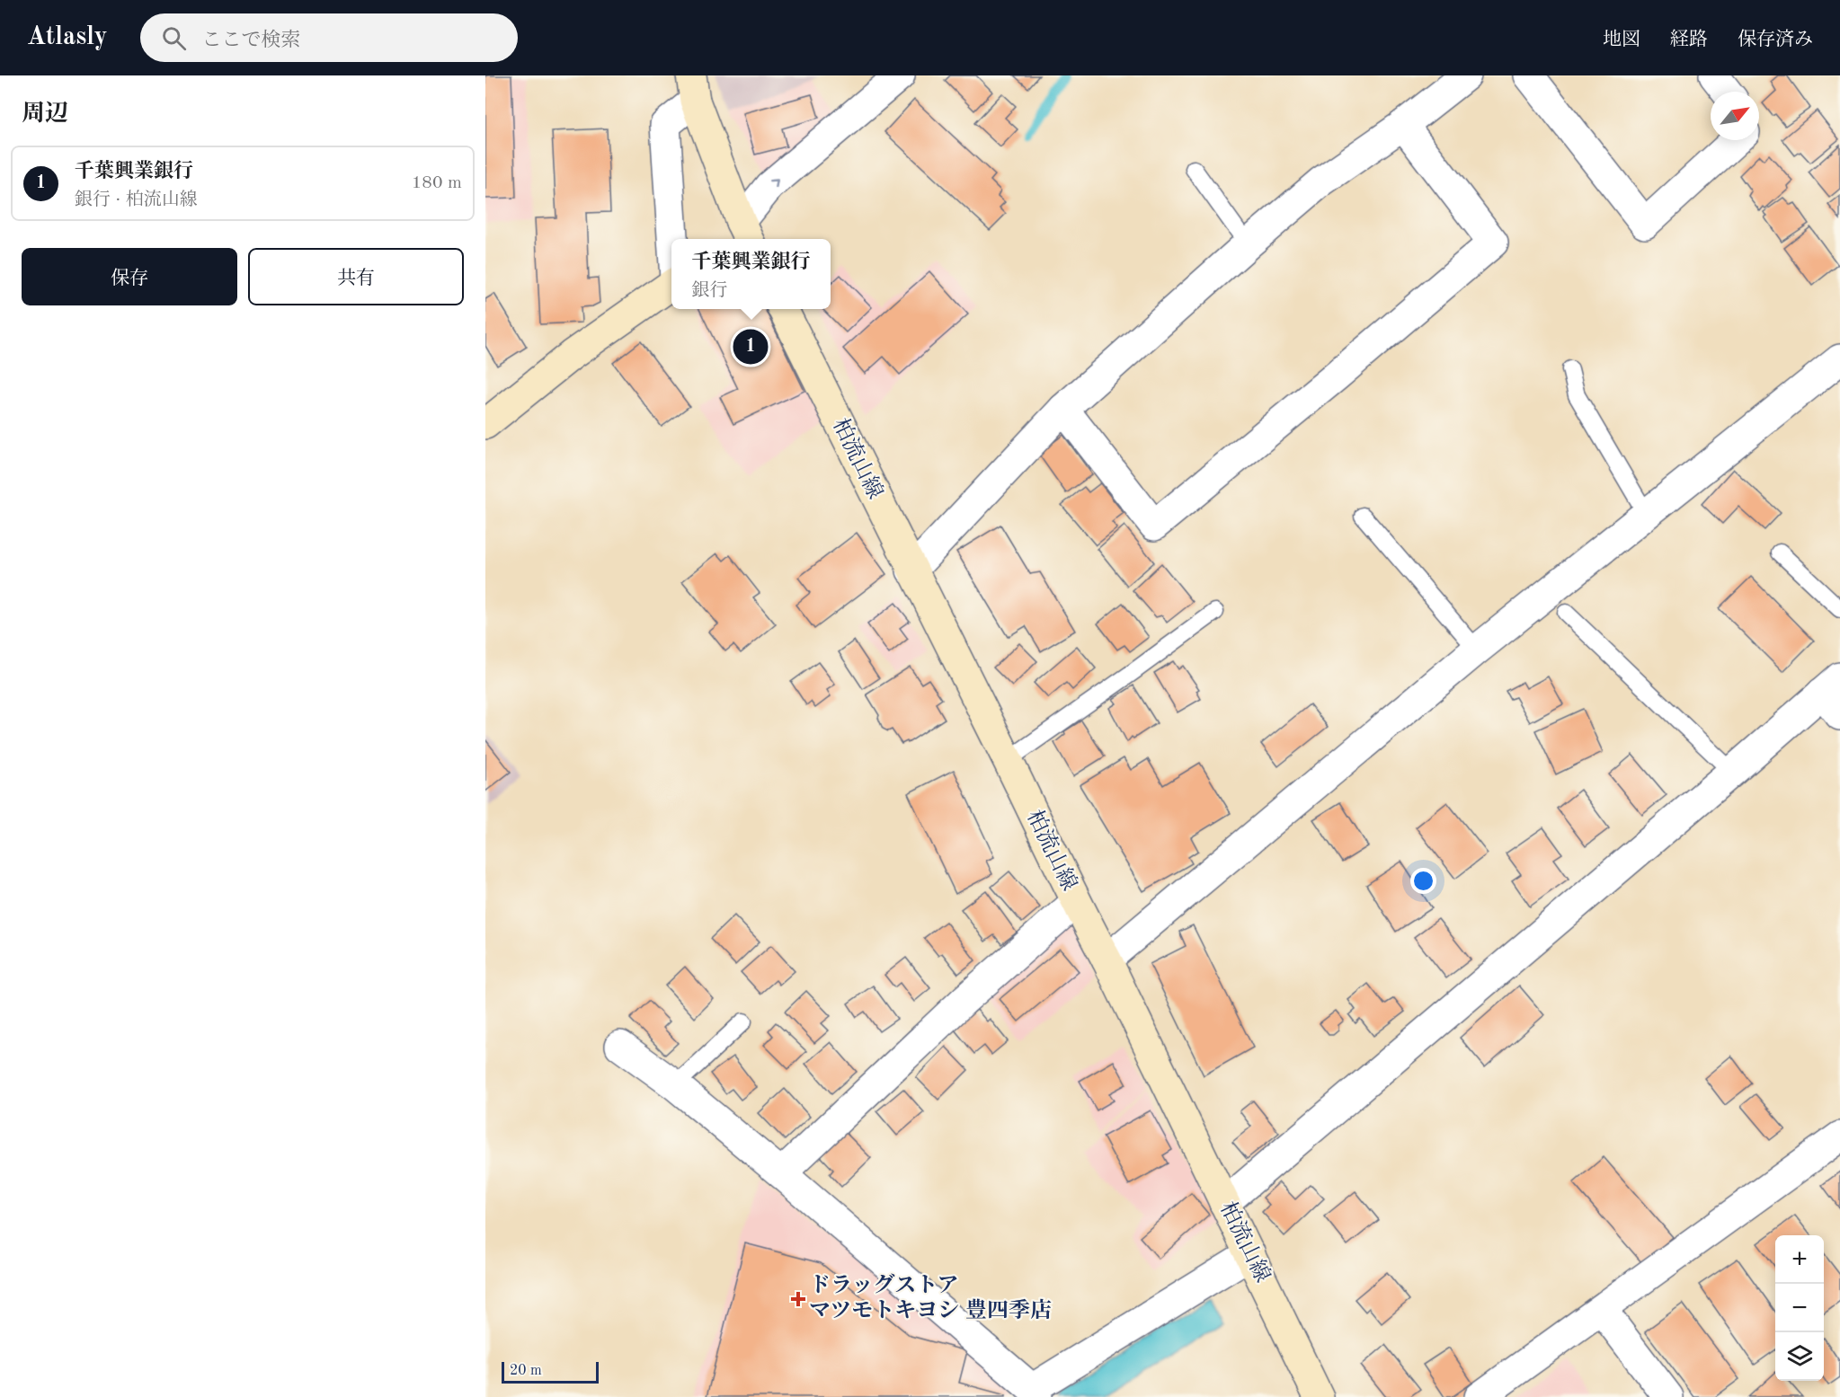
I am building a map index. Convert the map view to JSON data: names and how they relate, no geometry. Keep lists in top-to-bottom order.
{
  "streets": {
    "main road": ["柏流山線"]
  },
  "places": {
    "health": ["ドラッグストア マツモトキヨシ 豊四季店"]
  },
  "scale_bar": "20 m",
  "north": "top right",
  "page": {
    "header": "Atlasly",
    "search": "ここで検索",
    "nav": ["地図", "経路", "保存済み"],
    "heading": "周辺",
    "list": [
      {
        "mark": "1",
        "name": "千葉興業銀行",
        "note": "銀行 · 柏流山線",
        "value": "180 m"
      }
    ],
    "buttons": ["保存", "共有"],
    "popup": ["千葉興業銀行", "銀行"],
    "pins": "1",
    "map_buttons": ["+", "−"],
    "scale": "20 m"
  }
}
